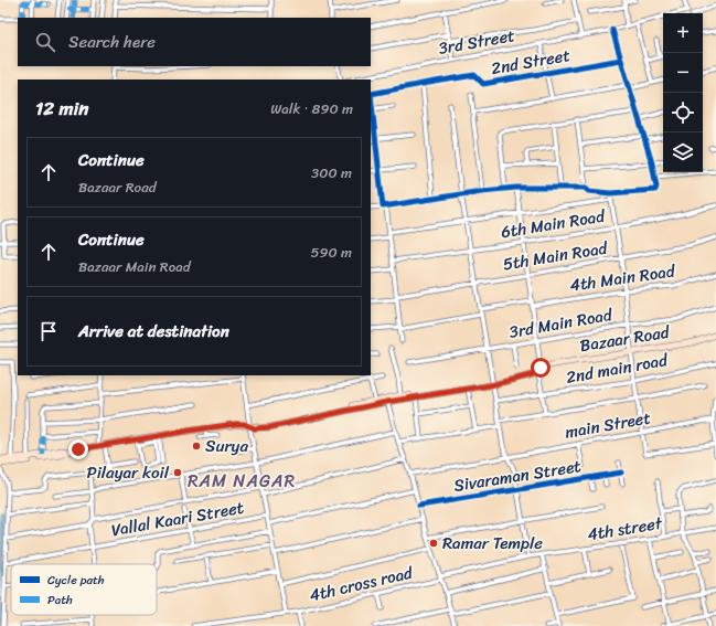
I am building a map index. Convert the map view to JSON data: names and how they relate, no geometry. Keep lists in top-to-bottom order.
{
  "streets": {
    "main road": ["Bazaar Road"],
    "street": [
      "3rd Street",
      "2nd Street",
      "6th Main Road",
      "5th Main Road",
      "4th Main Road",
      "3rd Main Road",
      "2nd main road",
      "main Street",
      "Sivaraman Street",
      "Vallal Kaari Street",
      "4th street",
      "4th cross road"
    ]
  },
  "crossings": [
    ["4th street", "4th cross road"]
  ],
  "districts": ["RAM NAGAR"],
  "places": ["Surya", "Pilayar koil", "Ramar Temple"],
  "legend": ["Cycle path", "Path"],
  "page": {
    "map_buttons": ["+", "−"],
    "search": "Search here",
    "heading": ["12 min", "Walk · 890 m"],
    "list": [
      ["Continue", "Bazaar Road", "300 m"],
      ["Continue", "Bazaar Main Road", "590 m"],
      "Arrive at destination"
    ]
  }
}
